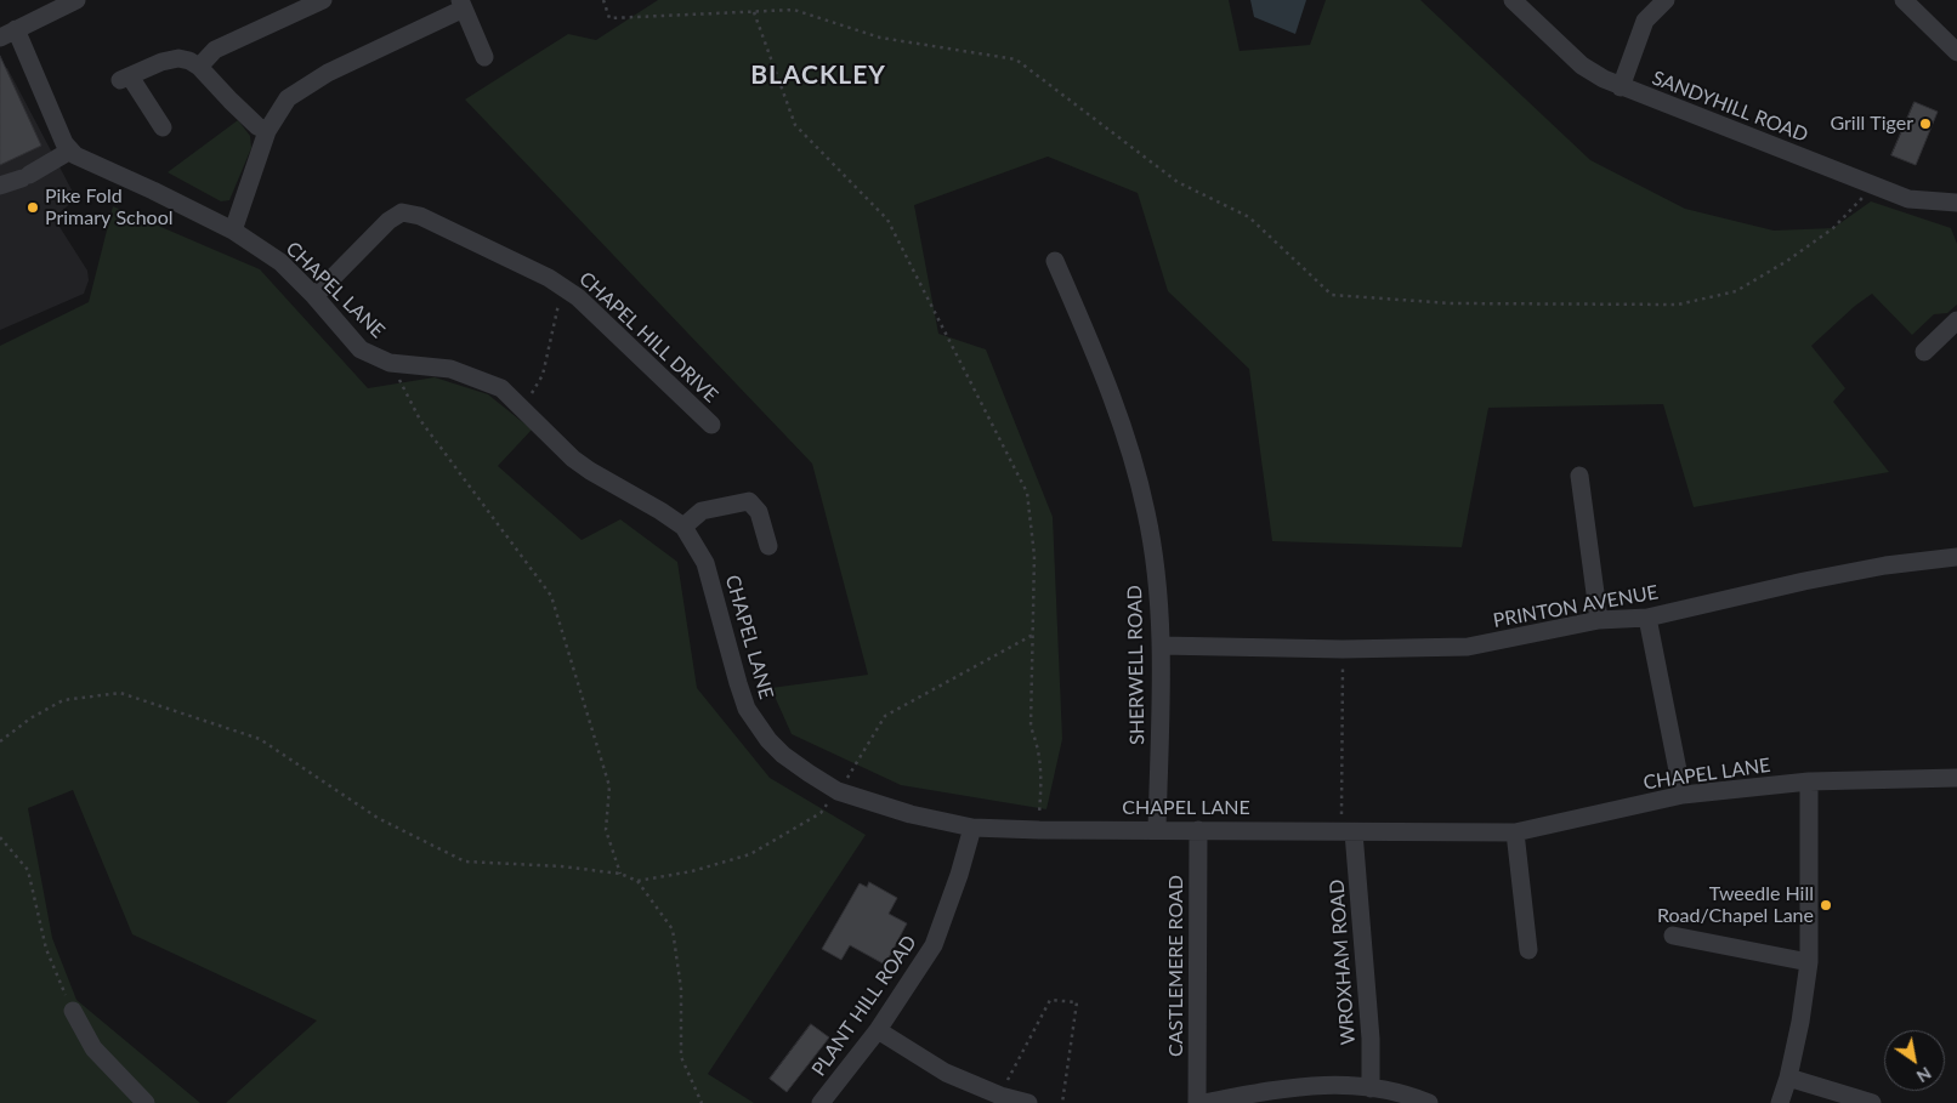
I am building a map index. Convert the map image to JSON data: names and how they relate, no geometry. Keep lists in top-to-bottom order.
{
  "streets": {
    "street": [
      "SANDYHILL ROAD",
      "CHAPEL LANE",
      "CHAPEL HILL DRIVE",
      "PRINTON AVENUE",
      "SHERWELL ROAD",
      "WROXHAM ROAD",
      "CASTLEMERE ROAD",
      "PLANT HILL ROAD"
    ]
  },
  "crossings": [
    ["CHAPEL LANE", "CHAPEL HILL DRIVE"],
    ["CHAPEL LANE", "SHERWELL ROAD"],
    ["CHAPEL LANE", "WROXHAM ROAD"],
    ["CHAPEL LANE", "CASTLEMERE ROAD"],
    ["CHAPEL LANE", "PLANT HILL ROAD"],
    ["PRINTON AVENUE", "SHERWELL ROAD"]
  ],
  "districts": ["BLACKLEY"],
  "places": ["Grill Tiger", "Pike Fold Primary School", "Tweedle Hill Road/Chapel Lane"],
  "north": "bottom right"
}
